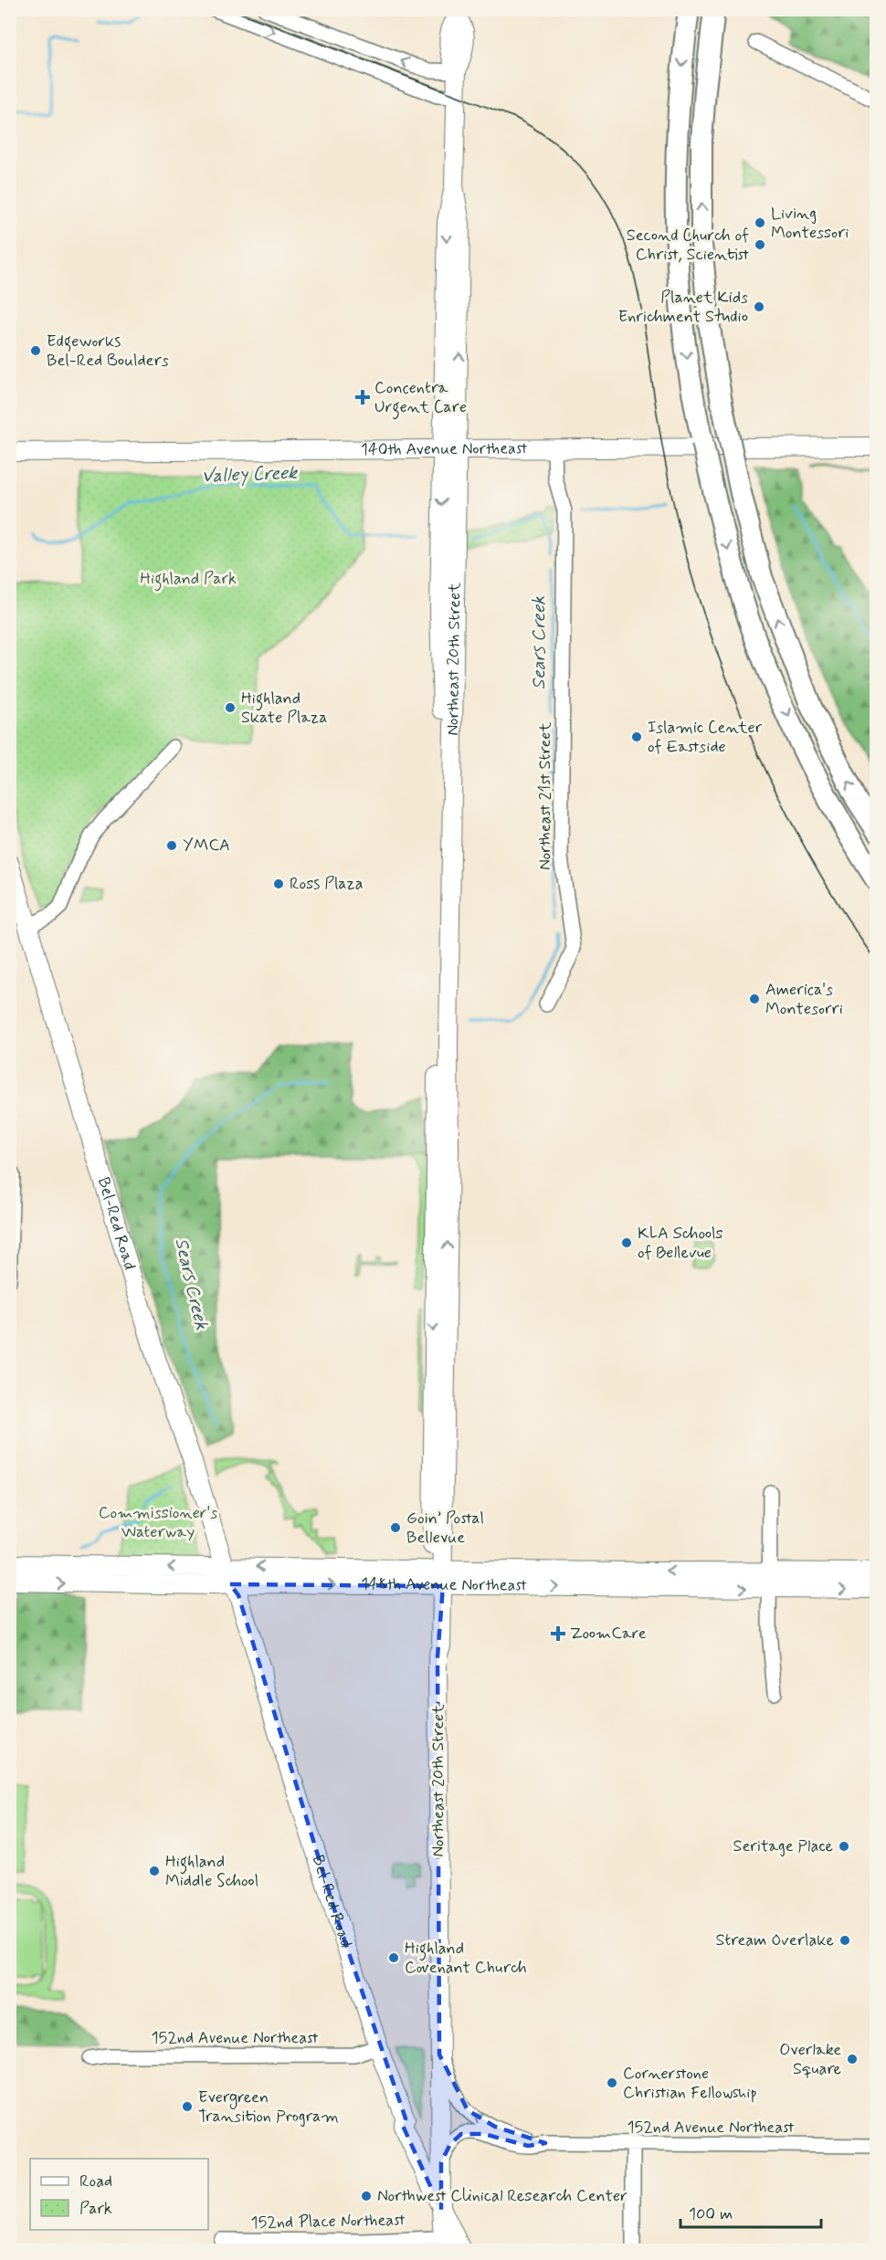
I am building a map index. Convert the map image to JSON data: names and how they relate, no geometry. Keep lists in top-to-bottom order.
{
  "streets": {
    "main road": [
      "140th Avenue Northeast",
      "Northeast 20th Street",
      "Bel-Red Road",
      "148th Avenue Northeast"
    ],
    "street": ["Northeast 21st Street", "152nd Avenue Northeast", "152nd Place Northeast"]
  },
  "crossings": [
    ["140th Avenue Northeast", "Northeast 20th Street"],
    ["140th Avenue Northeast", "Northeast 21st Street"],
    ["Northeast 20th Street", "Bel-Red Road"],
    ["Northeast 20th Street", "148th Avenue Northeast"],
    ["Northeast 20th Street", "152nd Place Northeast"],
    ["Bel-Red Road", "148th Avenue Northeast"],
    ["Bel-Red Road", "152nd Avenue Northeast"]
  ],
  "water": ["Valley Creek", "Sears Creek"],
  "parks": ["Highland Park", "Commissioner's Waterway"],
  "places": {
    "other": [
      "Living Montessori",
      "Second Church of Christ, Scientist",
      "Planet Kids Enrichment Studio",
      "Edgeworks Bel-Red Boulders",
      "Highland Skate Plaza",
      "Islamic Center of Eastside",
      "YMCA",
      "Ross Plaza",
      "America's Montesorri",
      "KLA Schools of Bellevue",
      "Goin’ Postal Bellevue",
      "Seritage Place",
      "Highland Middle School",
      "Stream Overlake",
      "Highland Covenant Church",
      "Overlake Square",
      "Cornerstone Christian Fellowship",
      "Evergreen Transition Program",
      "Northwest Clinical Research Center"
    ],
    "health": ["Concentra Urgent Care", "ZoomCare"]
  },
  "legend": ["Road", "Park"],
  "scale_bar": "100 m"
}
